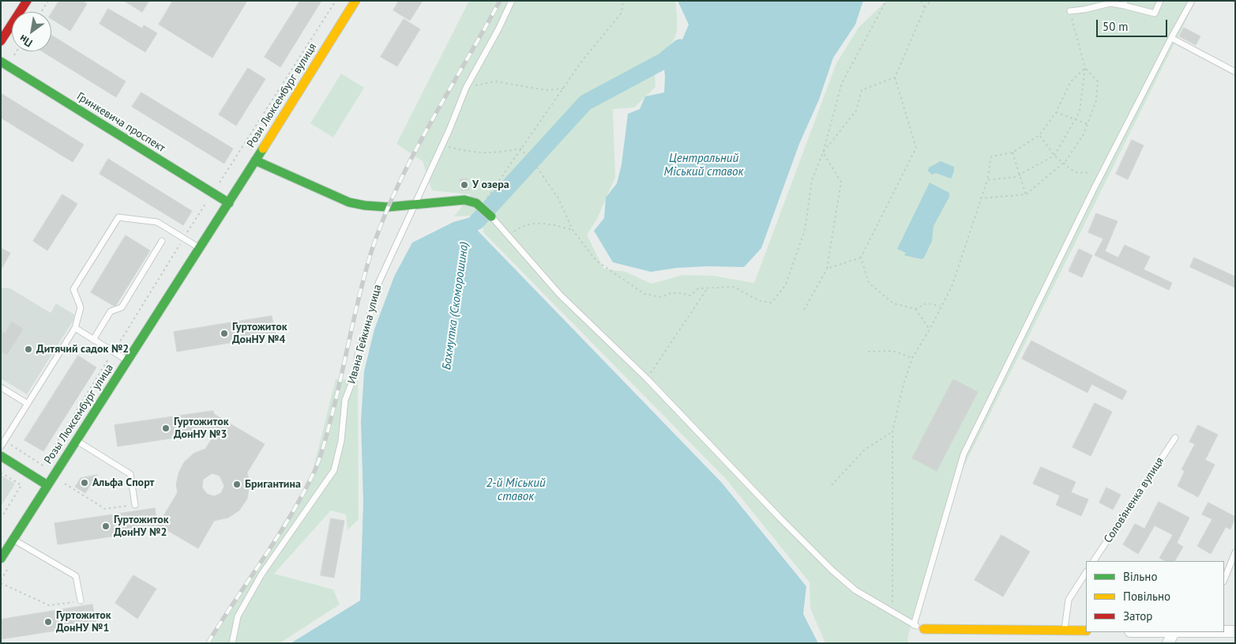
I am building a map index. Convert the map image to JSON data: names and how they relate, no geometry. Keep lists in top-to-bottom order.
{
  "streets": {
    "street": ["Рози Люксембург вулиця", "Гринкевича проспект", "Розы Люксембург улица"],
    "lane": ["Ивана Гейкина улица", "Солов’яненка вулиця"]
  },
  "crossings": [
    ["Рози Люксембург вулиця", "Гринкевича проспект"],
    ["Рози Люксембург вулиця", "Розы Люксембург улица"],
    ["Гринкевича проспект", "Розы Люксембург улица"]
  ],
  "water": ["Центральний Міський ставок", "Бахмутка (Скоморошина)", "2-й Міський ставок"],
  "places": [
    "У озера",
    "Гуртожиток ДонНУ №4",
    "Дитячий садок №2",
    "Гуртожиток ДонНУ №3",
    "Альфа Спорт",
    "Бригантина",
    "Гуртожиток ДонНУ №2",
    "Гуртожиток ДонНУ №1"
  ],
  "legend": ["Вільно", "Повільно", "Затор"],
  "scale_bar": "50 m",
  "north": "bottom left"
}
